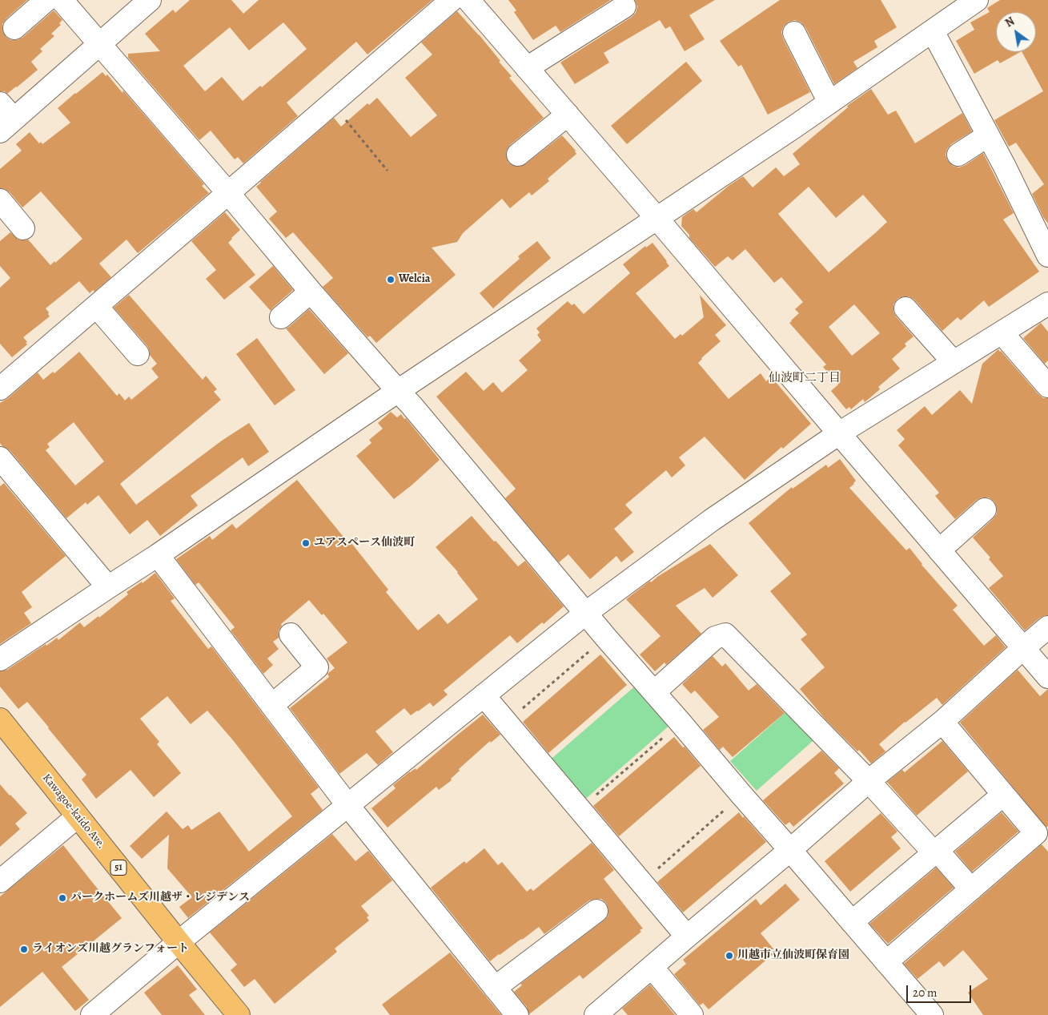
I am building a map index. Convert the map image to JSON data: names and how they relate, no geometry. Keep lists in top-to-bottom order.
{
  "streets": {
    "main road": ["Kawagoe-kaido Ave.", "51"]
  },
  "districts": ["仙波町二丁目"],
  "places": [
    "Welcia",
    "ユアスペース仙波町",
    "パークホームズ川越ザ・レジデンス",
    "ライオンズ川越グランフォート",
    "川越市立仙波町保育園"
  ],
  "scale_bar": "20 m",
  "north": "top left"
}
